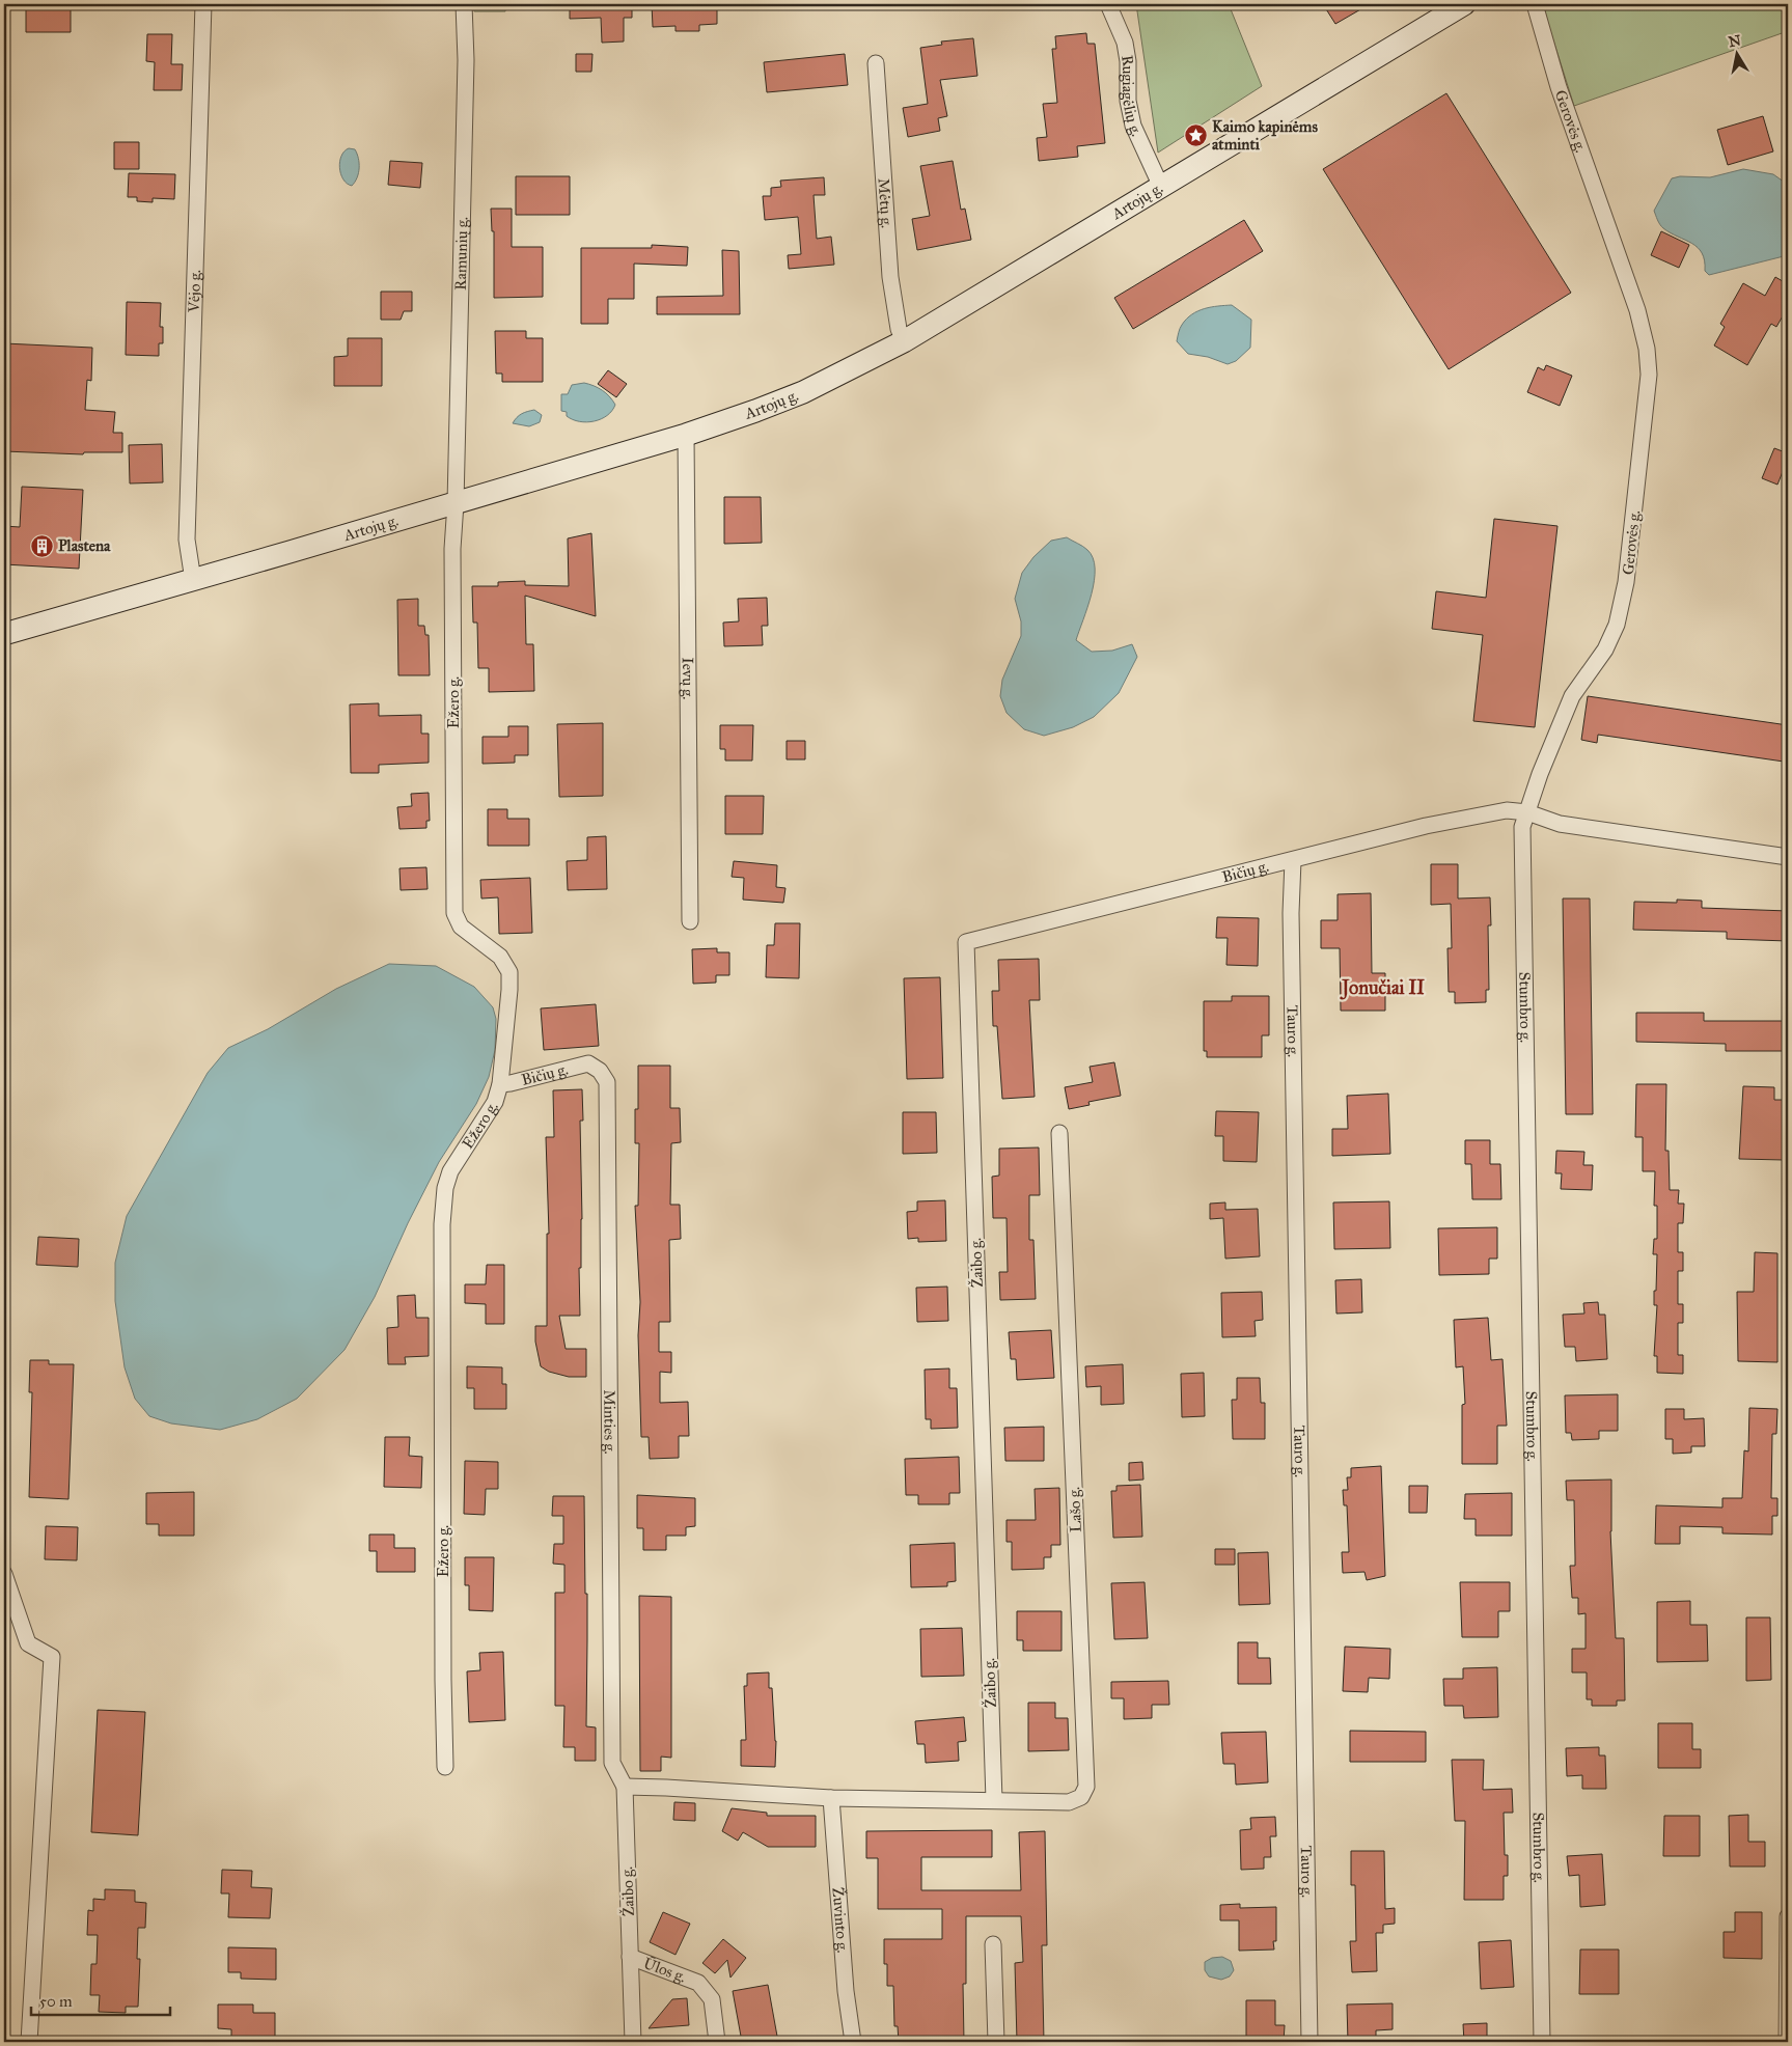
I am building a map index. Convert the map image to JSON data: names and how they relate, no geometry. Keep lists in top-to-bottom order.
{
  "streets": {
    "main road": ["Artojų g."],
    "street": [
      "Rugiagėlių g.",
      "Gerovės g.",
      "Mėtų g.",
      "Ramunių g.",
      "Vėjo g.",
      "Ievų g.",
      "Ežero g.",
      "Bičių g.",
      "Stumbro g.",
      "Tauro g.",
      "Žaibo g.",
      "Minties g.",
      "Lašo g.",
      "Žuvinto g.",
      "Ūlos g."
    ]
  },
  "crossings": [
    ["Rugiagėlių g.", "Artojų g."],
    ["Gerovės g.", "Bičių g."],
    ["Gerovės g.", "Stumbro g."],
    ["Artojų g.", "Mėtų g."],
    ["Artojų g.", "Ramunių g."],
    ["Artojų g.", "Vėjo g."],
    ["Artojų g.", "Ievų g."],
    ["Artojų g.", "Ežero g."],
    ["Ramunių g.", "Ežero g."],
    ["Ežero g.", "Bičių g."],
    ["Bičių g.", "Stumbro g."],
    ["Bičių g.", "Tauro g."],
    ["Bičių g.", "Žaibo g."],
    ["Bičių g.", "Minties g."],
    ["Žaibo g.", "Minties g."],
    ["Žaibo g.", "Lašo g."],
    ["Žaibo g.", "Ūlos g."]
  ],
  "districts": ["Jonučiai II"],
  "places": {
    "place": ["Kaimo kapinėms atminti"],
    "building": ["Plastena"]
  },
  "scale_bar": "50 m",
  "north": "top"
}
